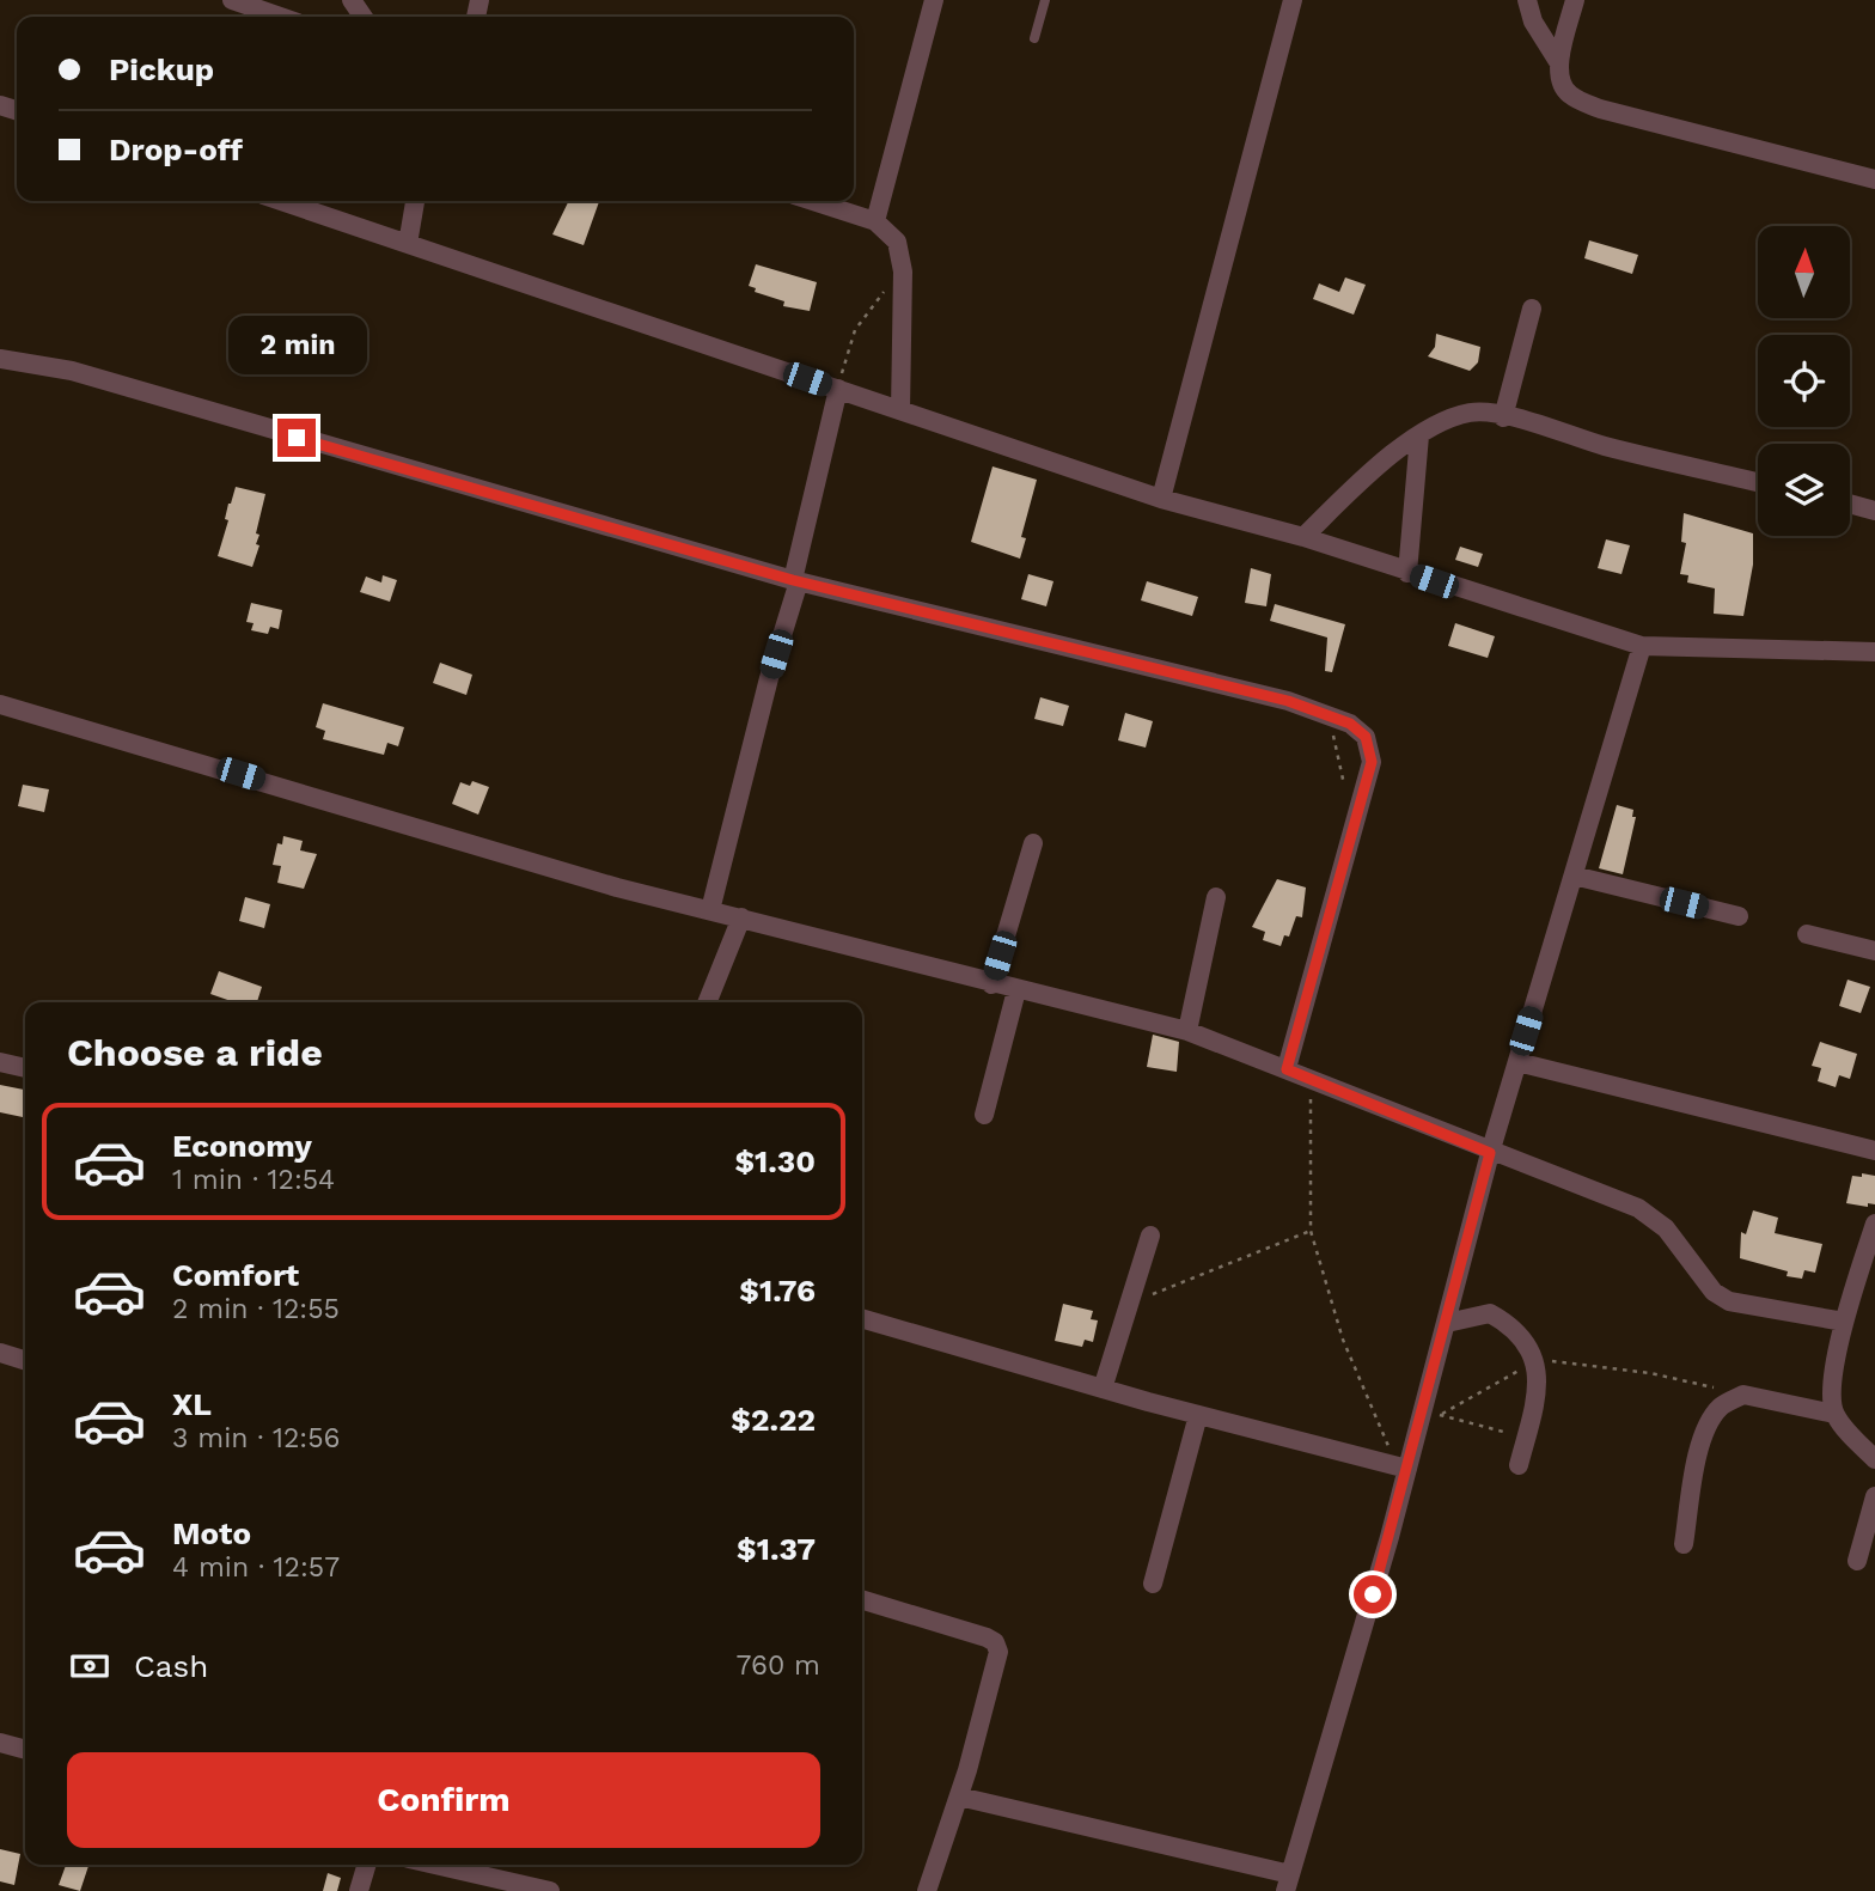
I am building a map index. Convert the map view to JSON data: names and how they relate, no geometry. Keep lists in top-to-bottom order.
{
  "north": "top",
  "page": {
    "banner": ["Pickup", "Drop-off"],
    "bubble": "2 min",
    "heading": "Choose a ride",
    "list": [
      {
        "name": "Economy",
        "note": "1 min · 12:54",
        "value": "$1.30"
      },
      {
        "name": "Comfort",
        "note": "2 min · 12:55",
        "value": "$1.76"
      },
      {
        "name": "XL",
        "note": "3 min · 12:56",
        "value": "$2.22"
      },
      {
        "name": "Moto",
        "note": "4 min · 12:57",
        "value": "$1.37"
      }
    ],
    "pay": ["Cash", "760 m"],
    "buttons": "Confirm"
  }
}
